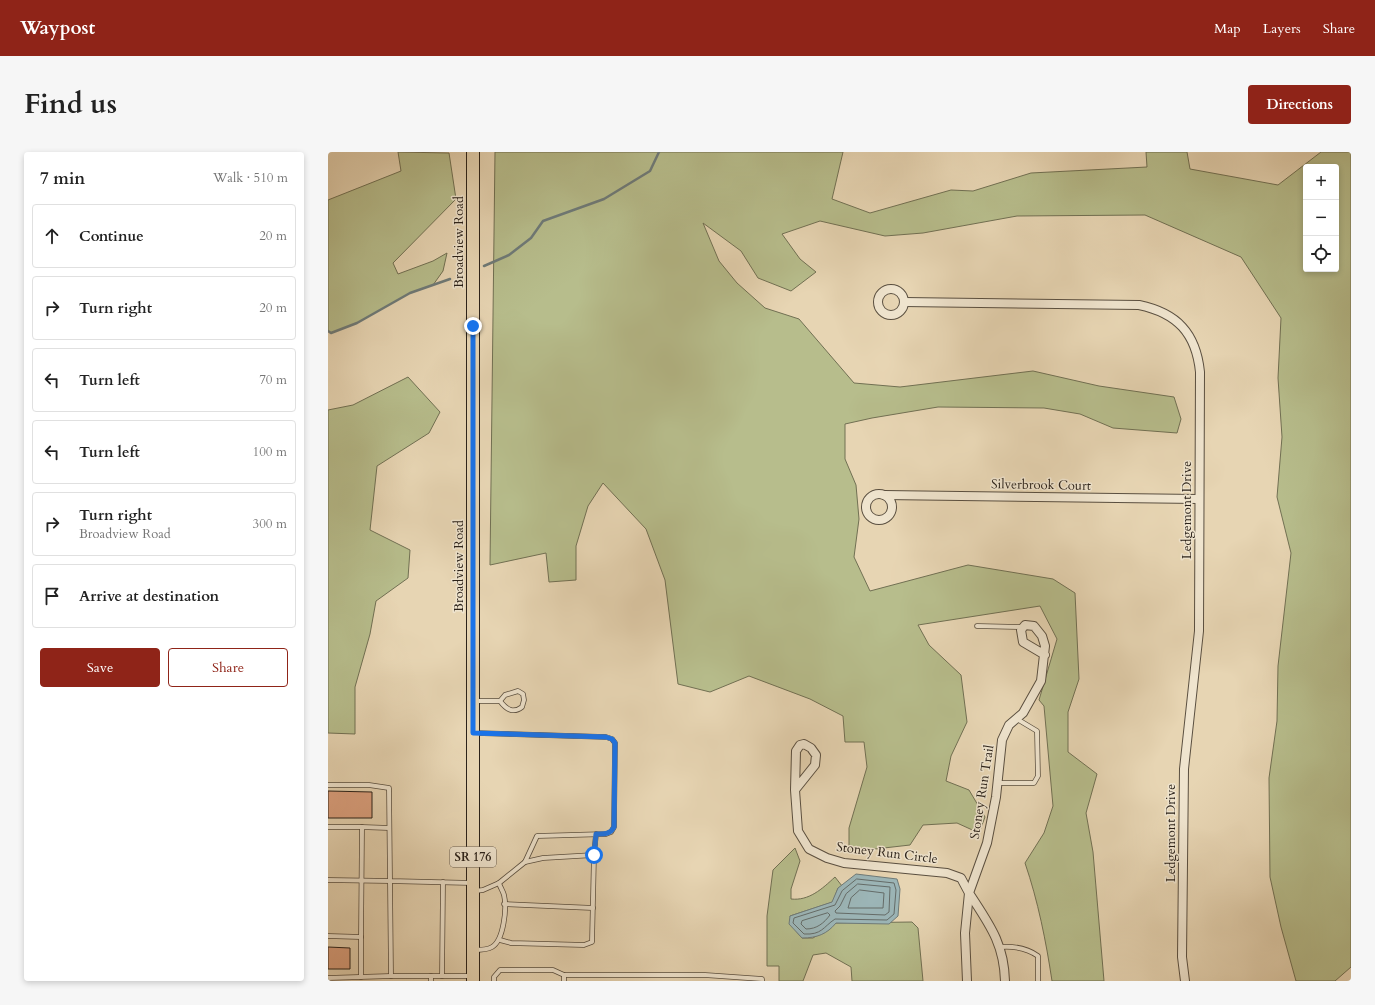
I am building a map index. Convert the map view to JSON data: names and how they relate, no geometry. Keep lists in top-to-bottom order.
{
  "streets": {
    "main road": ["Broadview Road", "SR 176"],
    "street": [
      "Silverbrook Court",
      "Ledgemont Drive",
      "Stoney Run Trail",
      "Stoney Run Circle"
    ]
  },
  "crossings": [
    ["Silverbrook Court", "Ledgemont Drive"],
    ["Stoney Run Trail", "Stoney Run Circle"]
  ],
  "page": {
    "header": "Waypost",
    "nav": ["Map", "Layers", "Share"],
    "title": "Find us",
    "buttons": [
      "Directions",
      ["Save", "Share"]
    ],
    "heading": ["7 min", "Walk · 510 m"],
    "map_buttons": ["+", "−"],
    "list": [
      ["Continue", "20 m"],
      ["Turn right", "20 m"],
      ["Turn left", "70 m"],
      ["Turn left", "100 m"],
      ["Turn right", "Broadview Road", "300 m"],
      "Arrive at destination"
    ]
  }
}
